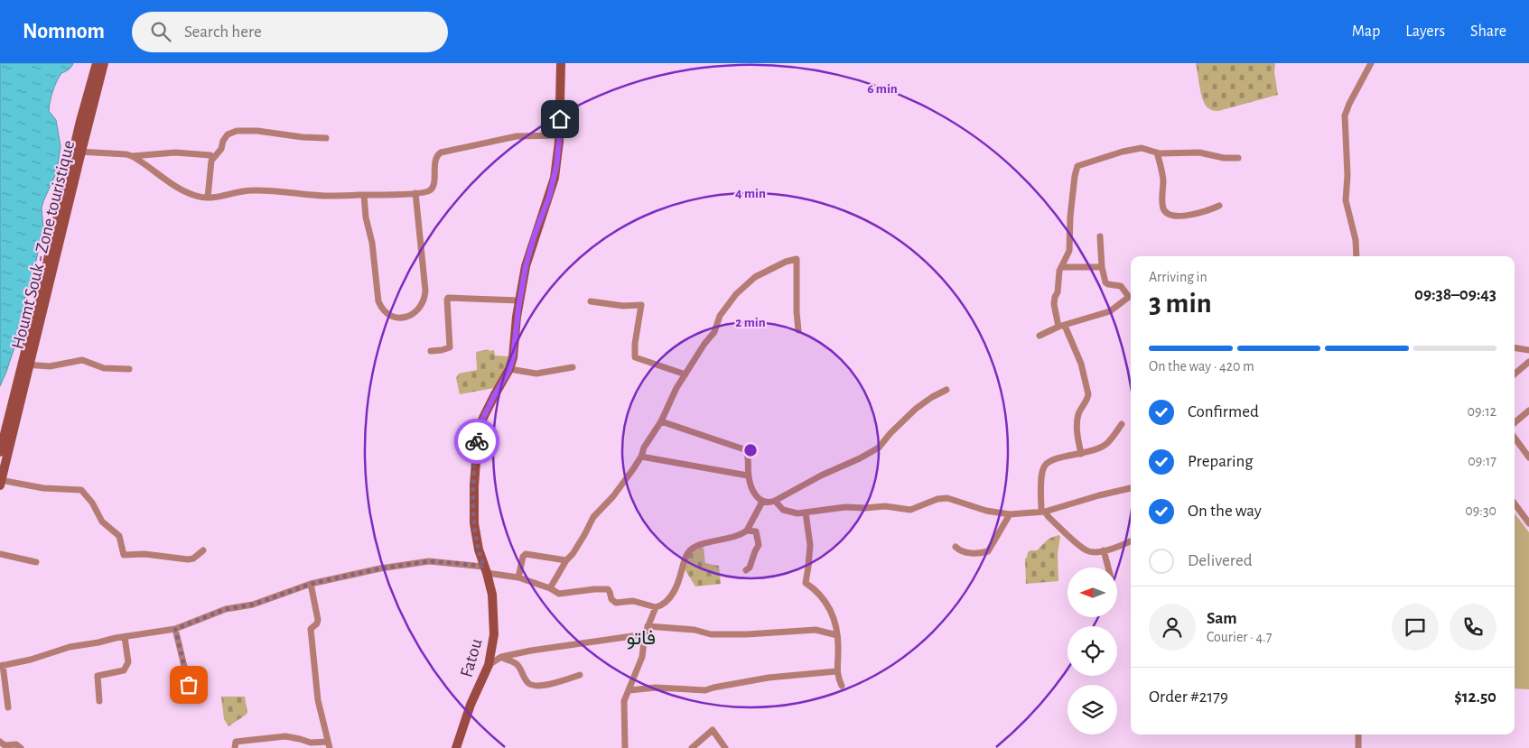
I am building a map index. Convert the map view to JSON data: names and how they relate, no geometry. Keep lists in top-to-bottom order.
{
  "streets": {
    "street": ["Houmt Souk - Zone touristique", "Fatou"]
  },
  "districts": ["فاتو"],
  "north": "left",
  "page": {
    "header": "Nomnom",
    "search": "Search here",
    "nav": ["Map", "Layers", "Share"],
    "heading": ["3 min", "Arriving in", "09:38–09:43"],
    "panel": [
      "Sam",
      "Courier · 4.7",
      "Order #2179",
      "$12.50"
    ],
    "bar": "On the way · 420 m",
    "list": [
      ["Confirmed", "09:12"],
      ["Preparing", "09:17"],
      ["On the way", "09:30"],
      "Delivered"
    ]
  },
  "rings": ["6 min", "4 min", "2 min"]
}
